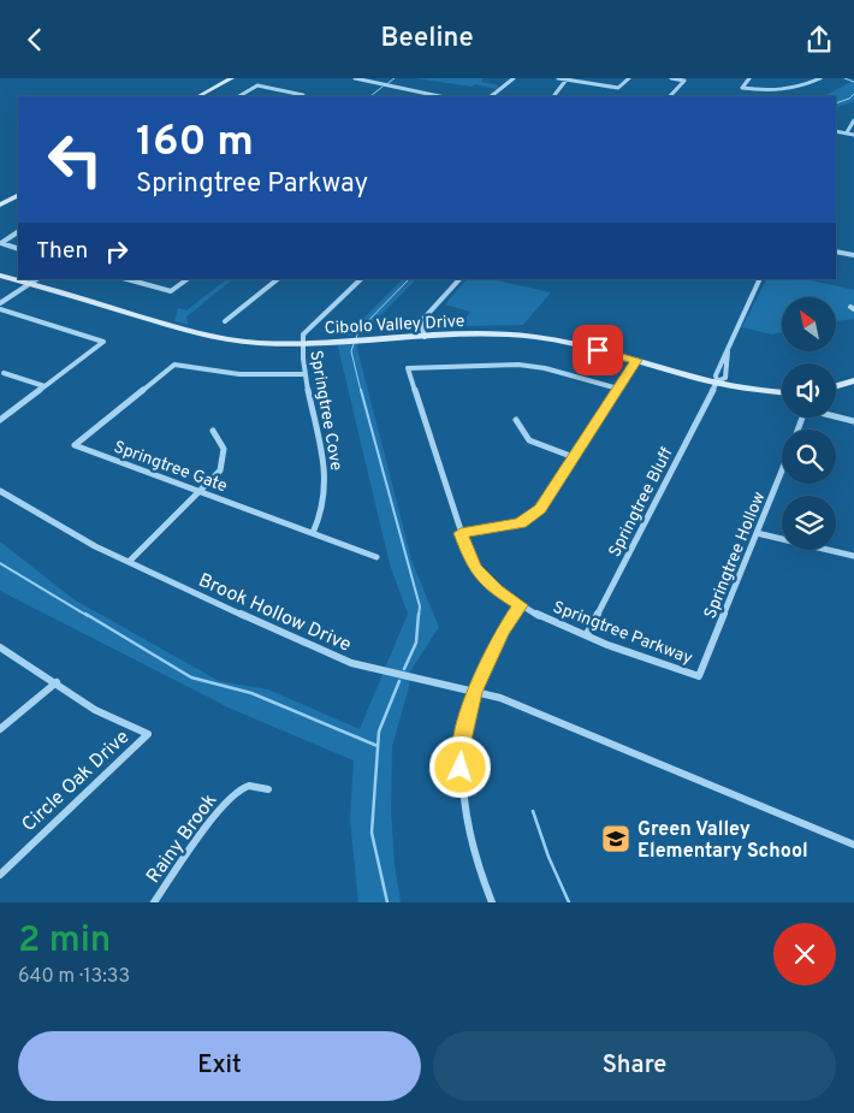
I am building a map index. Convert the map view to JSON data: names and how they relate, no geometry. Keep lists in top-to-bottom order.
{
  "streets": {
    "main road": ["Cibolo Valley Drive"],
    "street": [
      "Springtree Cove",
      "Springtree Gate",
      "Springtree Bluff",
      "Springtree Hollow",
      "Brook Hollow Drive",
      "Springtree Parkway",
      "Circle Oak Drive",
      "Rainy Brook"
    ]
  },
  "crossings": [
    ["Cibolo Valley Drive", "Springtree Cove"],
    ["Cibolo Valley Drive", "Springtree Bluff"],
    ["Springtree Cove", "Springtree Gate"],
    ["Springtree Bluff", "Springtree Parkway"],
    ["Springtree Hollow", "Springtree Parkway"]
  ],
  "places": {
    "school or university": ["Green Valley Elementary School"]
  },
  "north": "top left",
  "page": {
    "header": "Beeline",
    "turn": ["160 m", "Springtree Parkway"],
    "then": "Then",
    "heading": ["2 min", "640 m · 13:33"],
    "buttons": ["Exit", "Share"]
  }
}
